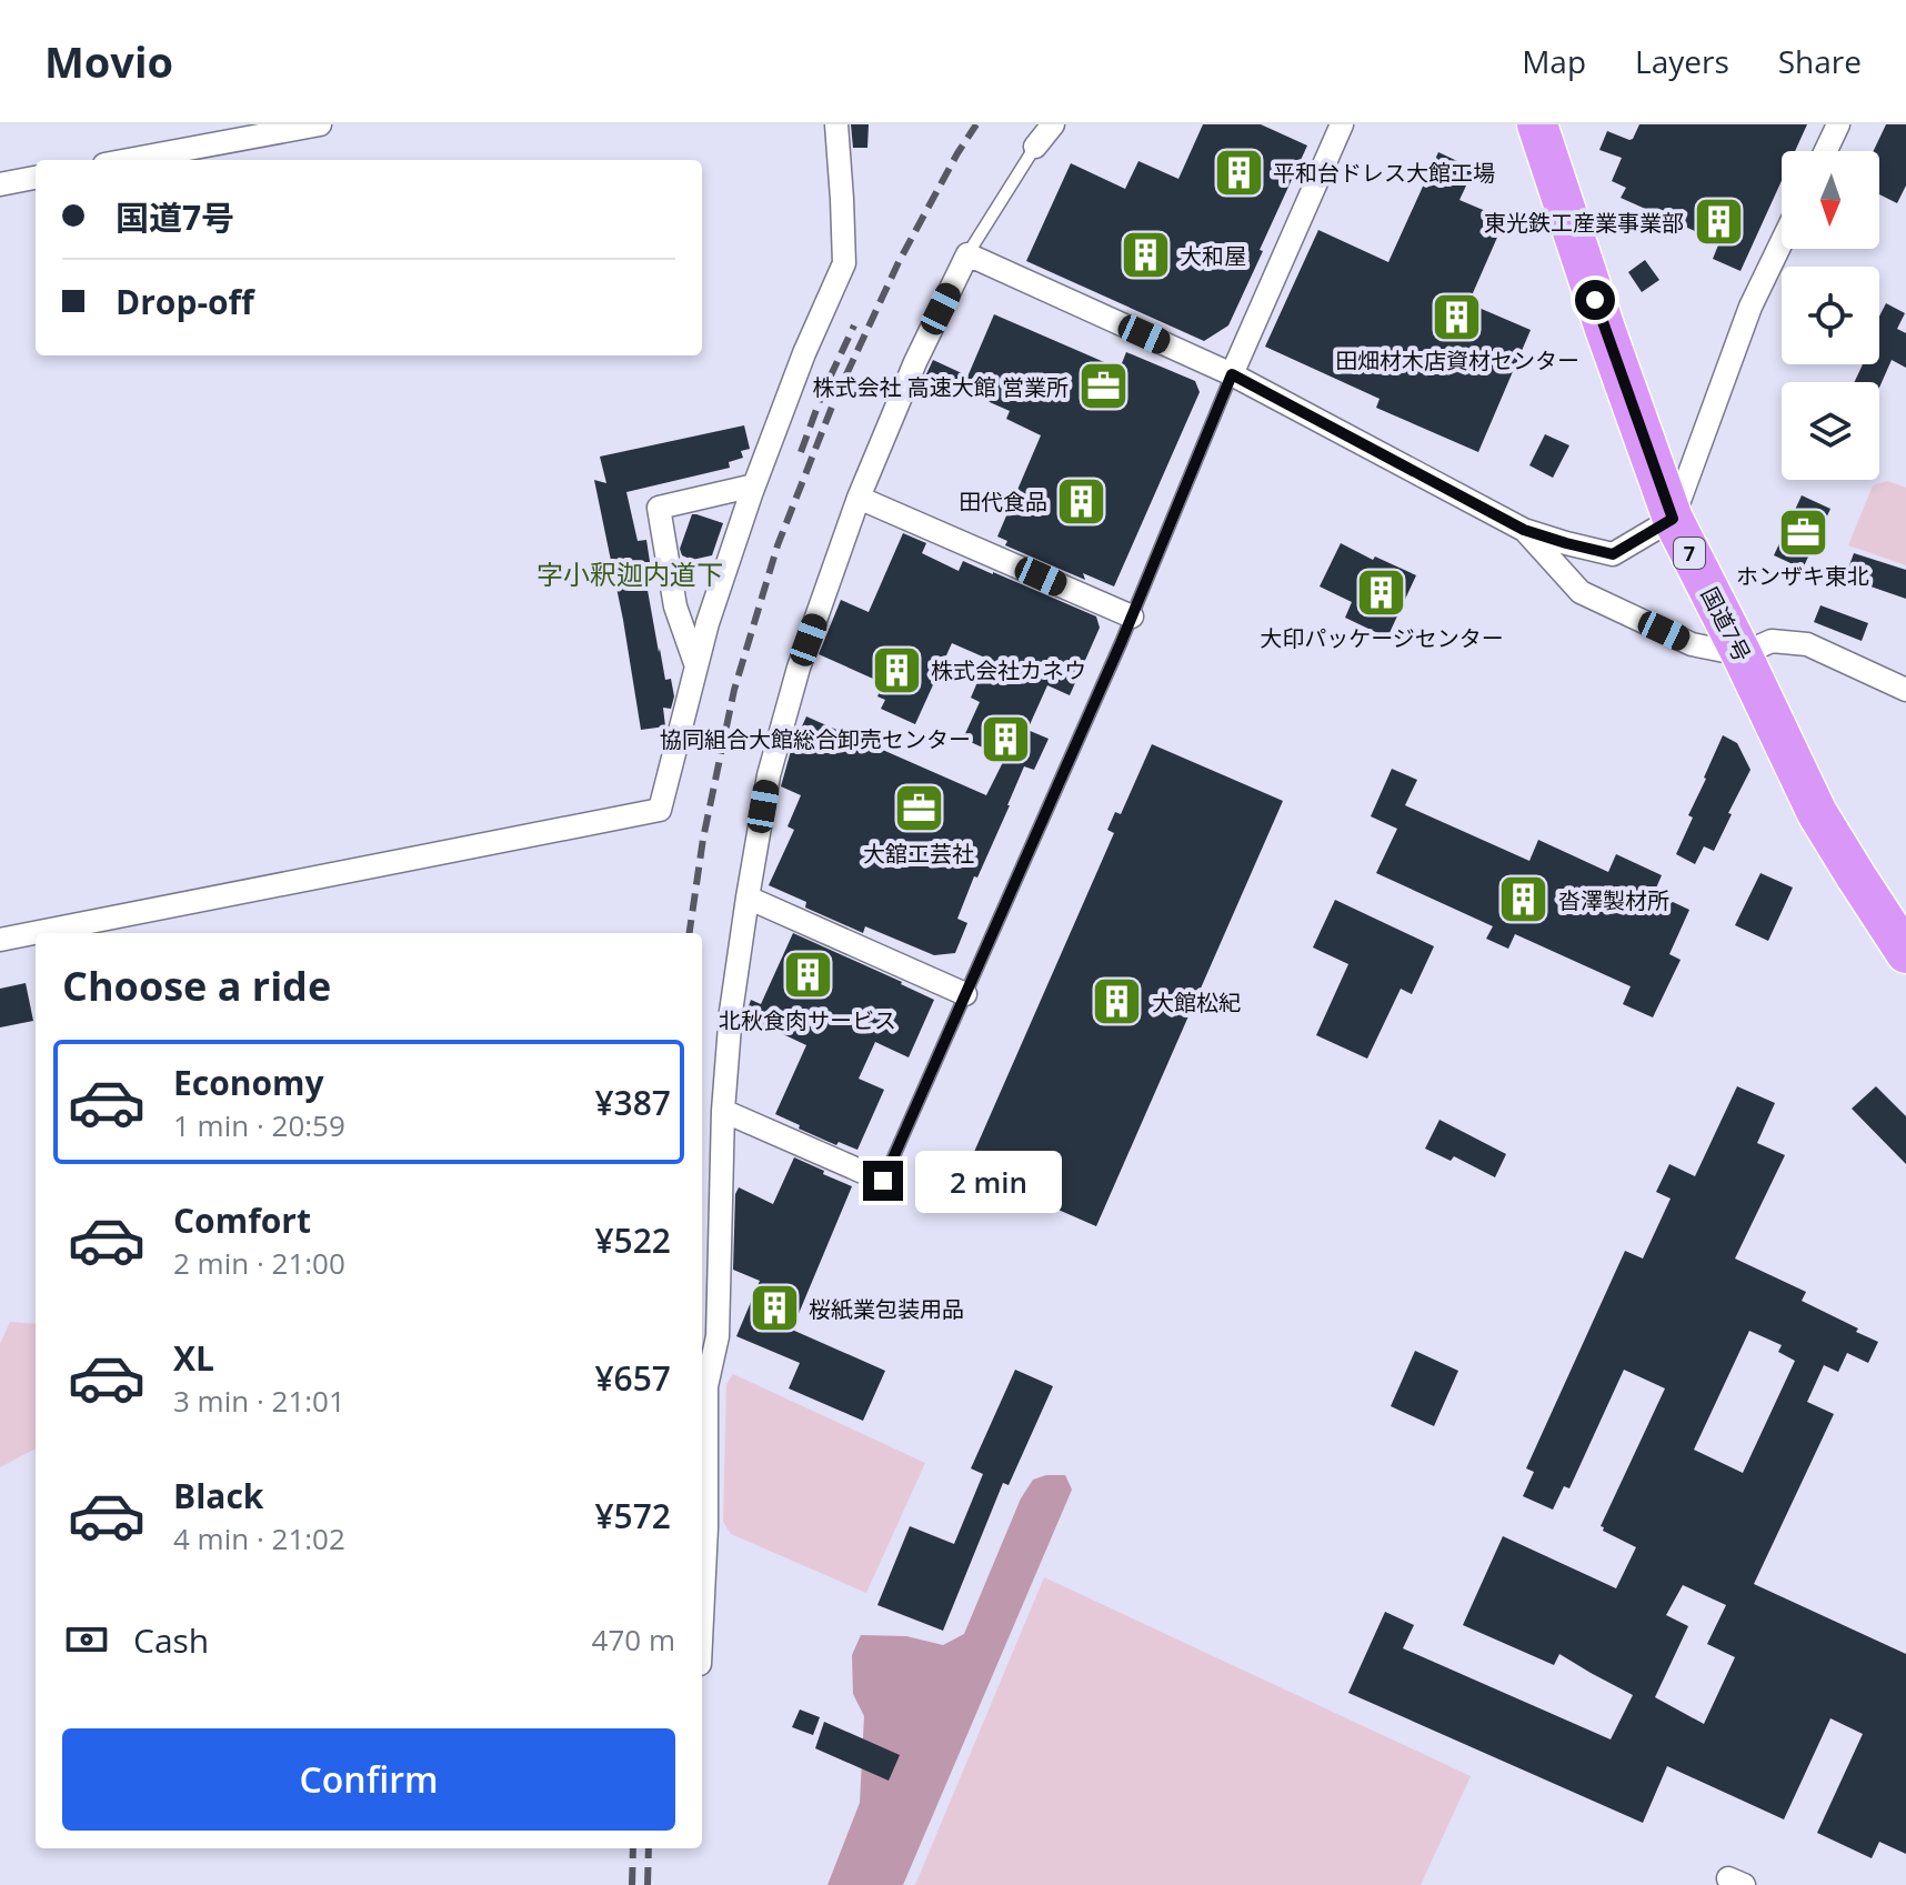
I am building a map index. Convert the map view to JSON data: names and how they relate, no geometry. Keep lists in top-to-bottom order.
{
  "streets": {
    "highway": ["7", "国道7号"]
  },
  "districts": ["字小釈迦内道下"],
  "places": {
    "building": [
      "平和台ドレス大館工場",
      "東光鉄工産業事業部",
      "大和屋",
      "田畑材木店資材センター",
      "田代食品",
      "大印パッケージセンター",
      "株式会社カネウ",
      "協同組合大館総合卸売センター",
      "沓澤製材所",
      "北秋食肉サービス",
      "大館松紀",
      "桜紙業包装用品"
    ],
    "office": ["株式会社 高速大館 営業所", "ホンザキ東北", "大舘工芸社"]
  },
  "north": "bottom",
  "page": {
    "header": "Movio",
    "nav": ["Map", "Layers", "Share"],
    "banner": ["国道7号", "Drop-off"],
    "heading": "Choose a ride",
    "list": [
      {
        "name": "Economy",
        "note": "1 min · 20:59",
        "value": "¥387"
      },
      {
        "name": "Comfort",
        "note": "2 min · 21:00",
        "value": "¥522"
      },
      {
        "name": "XL",
        "note": "3 min · 21:01",
        "value": "¥657"
      },
      {
        "name": "Black",
        "note": "4 min · 21:02",
        "value": "¥572"
      }
    ],
    "bubble": "2 min",
    "pay": ["Cash", "470 m"],
    "buttons": "Confirm"
  }
}
